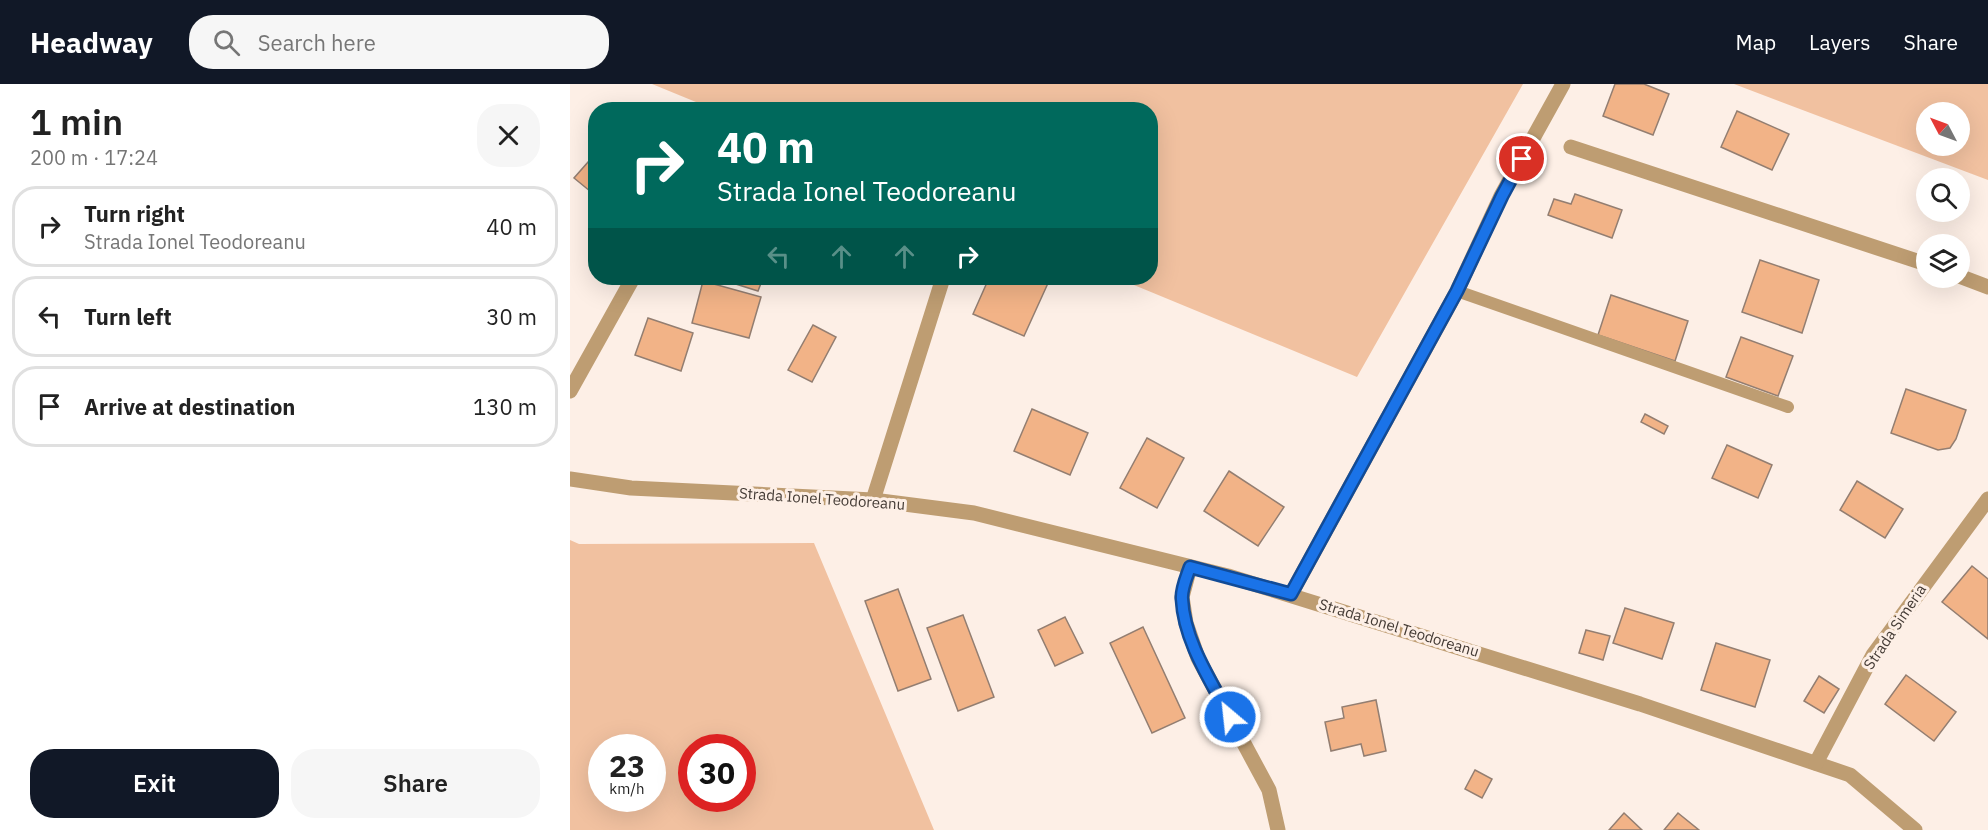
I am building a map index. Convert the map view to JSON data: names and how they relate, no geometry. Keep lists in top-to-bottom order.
{
  "streets": {
    "street": ["Strada Ionel Teodoreanu", "Strada Simeria"]
  },
  "crossings": [
    ["Strada Ionel Teodoreanu", "Strada Simeria"]
  ],
  "north": "top left",
  "page": {
    "header": "Headway",
    "search": "Search here",
    "nav": ["Map", "Layers", "Share"],
    "heading": ["1 min", "200 m · 17:24"],
    "turn": ["40 m", "Strada Ionel Teodoreanu"],
    "list": [
      {
        "name": "Turn right",
        "note": "Strada Ionel Teodoreanu",
        "value": "40 m"
      },
      {
        "name": "Turn left",
        "value": "30 m"
      },
      {
        "name": "Arrive at destination",
        "value": "130 m"
      }
    ],
    "speed": "23 km/h",
    "limit": "30",
    "buttons": ["Exit", "Share"]
  }
}
